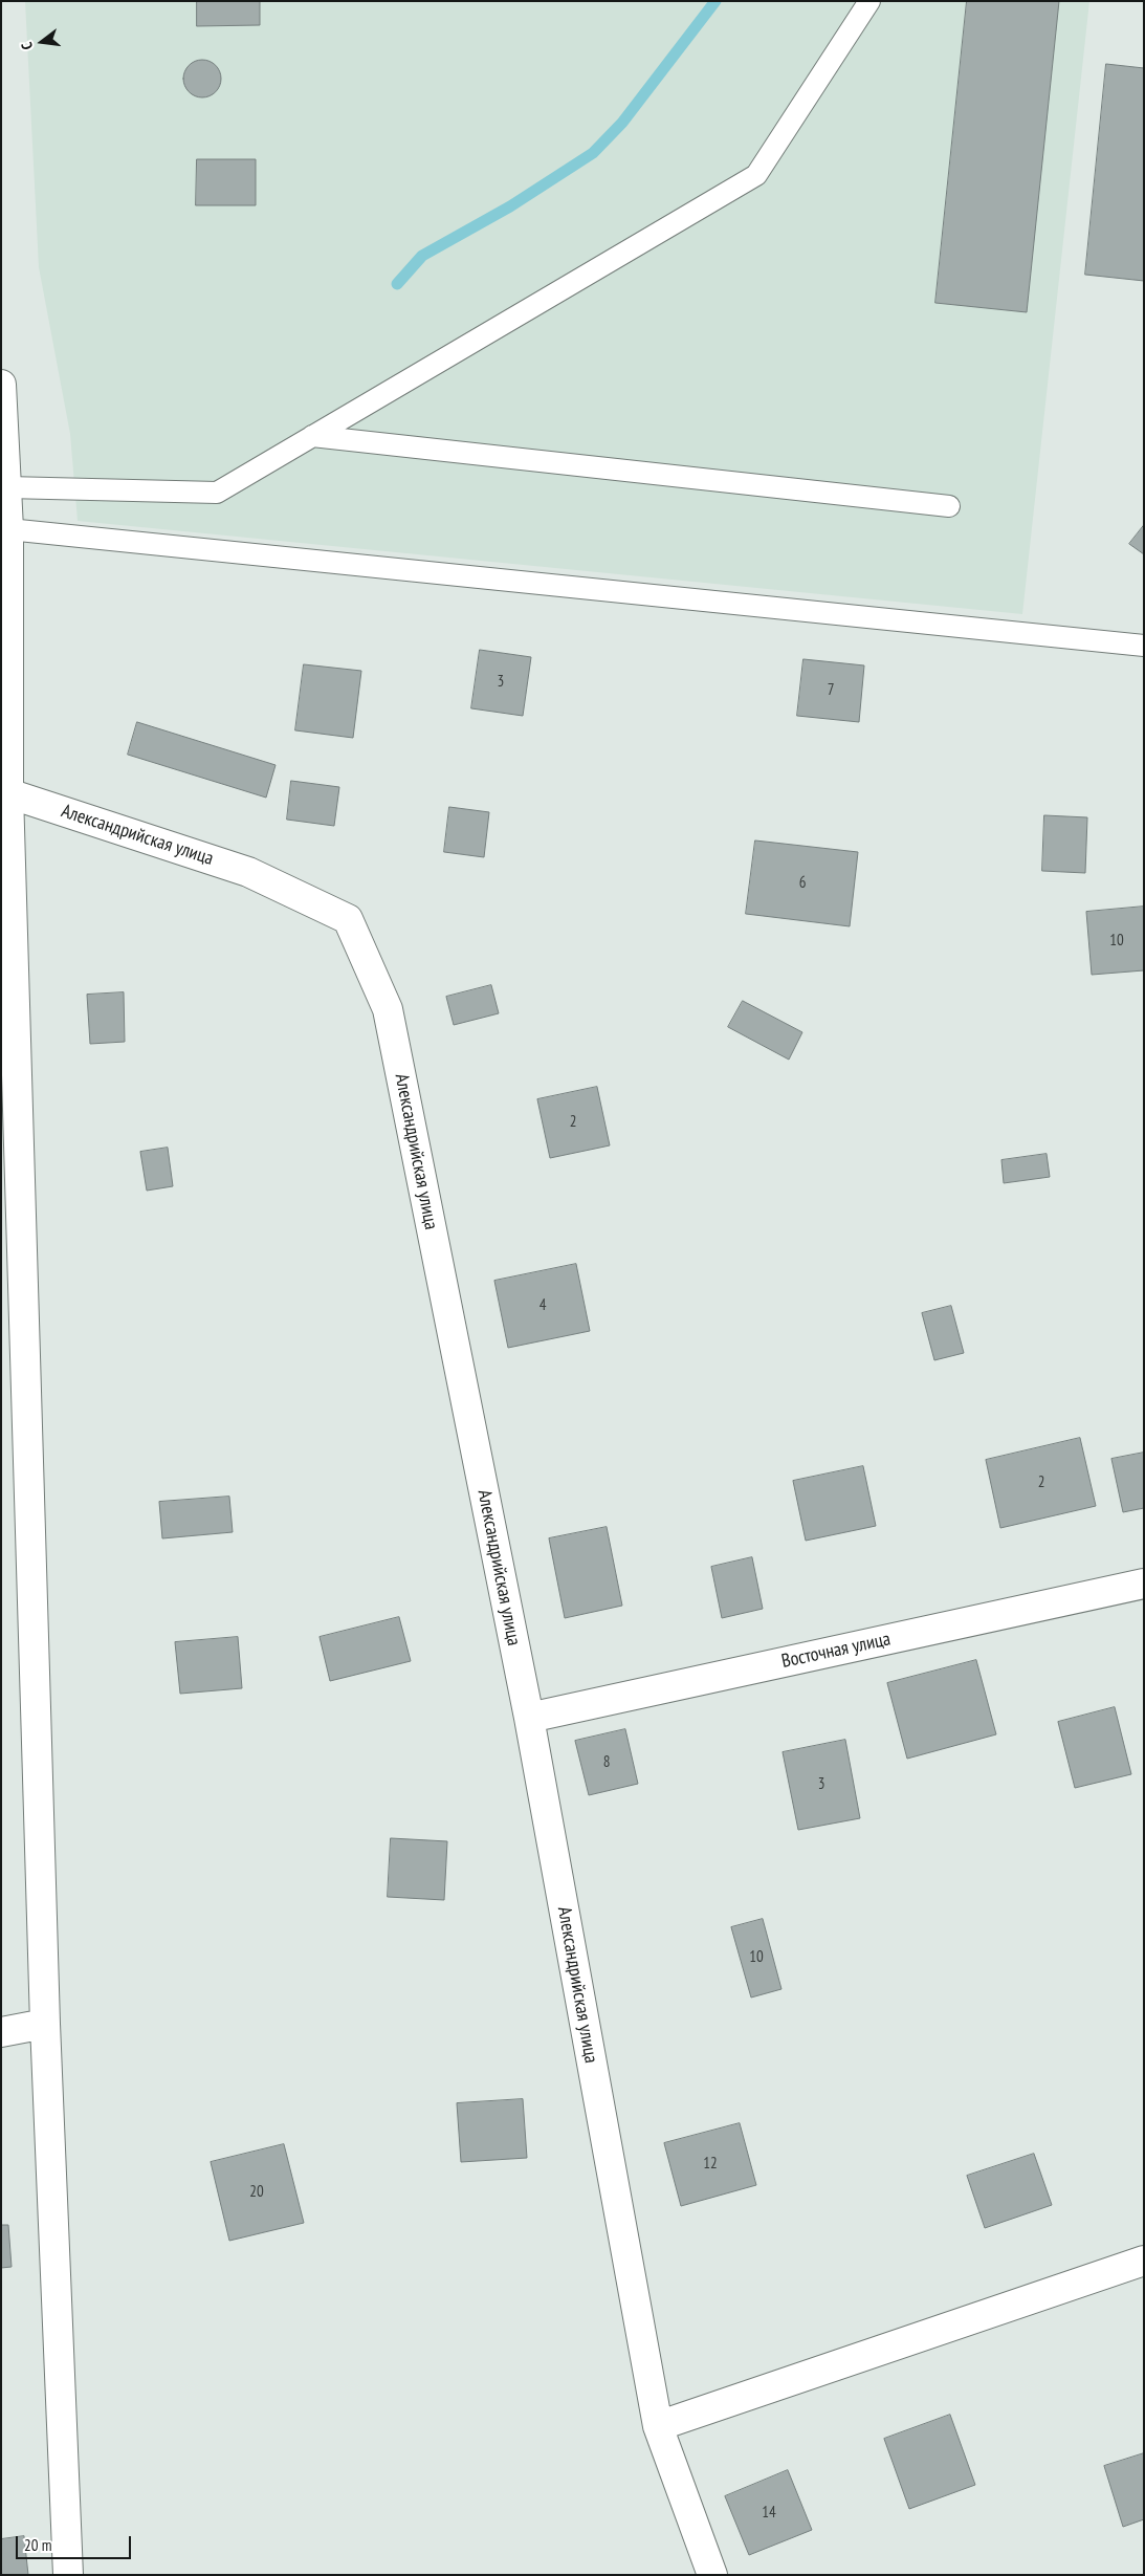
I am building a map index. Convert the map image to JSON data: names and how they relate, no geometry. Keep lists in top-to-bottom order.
{
  "streets": {
    "street": ["Александрийская улица", "Восточная улица"]
  },
  "crossings": [
    ["Александрийская улица", "Восточная улица"]
  ],
  "house_numbers": [
    "3",
    "7",
    "6",
    "10",
    "2",
    "4",
    "2",
    "8",
    "3",
    "10",
    "12",
    "20",
    "14"
  ],
  "scale_bar": "20 m",
  "north": "left"
}
